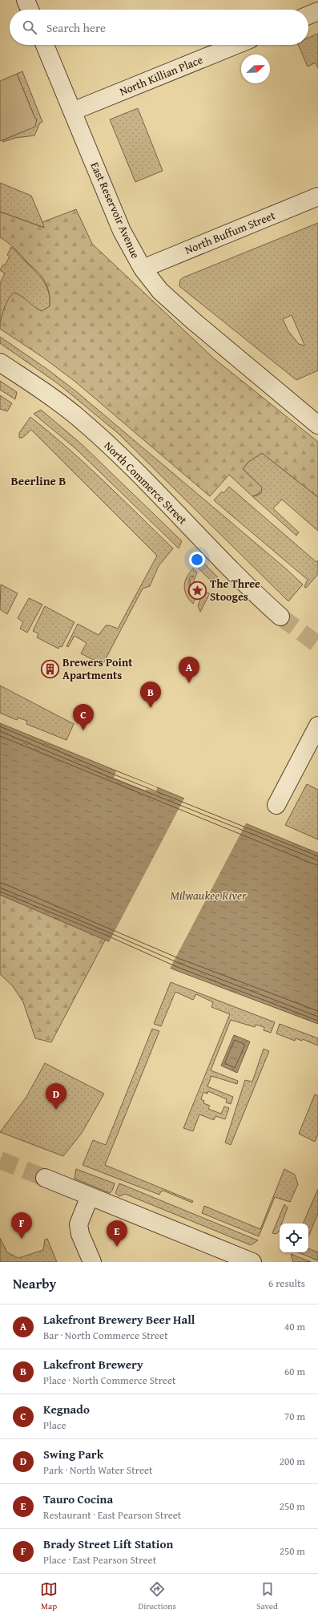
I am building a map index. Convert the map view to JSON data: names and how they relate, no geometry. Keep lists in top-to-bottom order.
{
  "streets": {
    "street": [
      "North Killian Place",
      "East Reservoir Avenue",
      "North Buffum Street",
      "North Commerce Street"
    ]
  },
  "crossings": [
    ["North Killian Place", "East Reservoir Avenue"],
    ["East Reservoir Avenue", "North Buffum Street"]
  ],
  "districts": ["Beerline B"],
  "water": ["Milwaukee River"],
  "places": {
    "place": ["The Three Stooges"],
    "building": ["Brewers Point Apartments"]
  },
  "north": "top right",
  "page": {
    "search": "Search here",
    "pins": [
      "A",
      "B",
      "C",
      "D",
      "F",
      "E"
    ],
    "heading": ["Nearby", "6 results"],
    "list": [
      {
        "mark": "A",
        "name": "Lakefront Brewery Beer Hall",
        "note": "Bar · North Commerce Street",
        "value": "40 m"
      },
      {
        "mark": "B",
        "name": "Lakefront Brewery",
        "note": "Place · North Commerce Street",
        "value": "60 m"
      },
      {
        "mark": "C",
        "name": "Kegnado",
        "note": "Place",
        "value": "70 m"
      },
      {
        "mark": "D",
        "name": "Swing Park",
        "note": "Park · North Water Street",
        "value": "200 m"
      },
      {
        "mark": "E",
        "name": "Tauro Cocina",
        "note": "Restaurant · East Pearson Street",
        "value": "250 m"
      },
      {
        "mark": "F",
        "name": "Brady Street Lift Station",
        "note": "Place · East Pearson Street",
        "value": "250 m"
      }
    ],
    "nav": ["Map", "Directions", "Saved"]
  }
}
